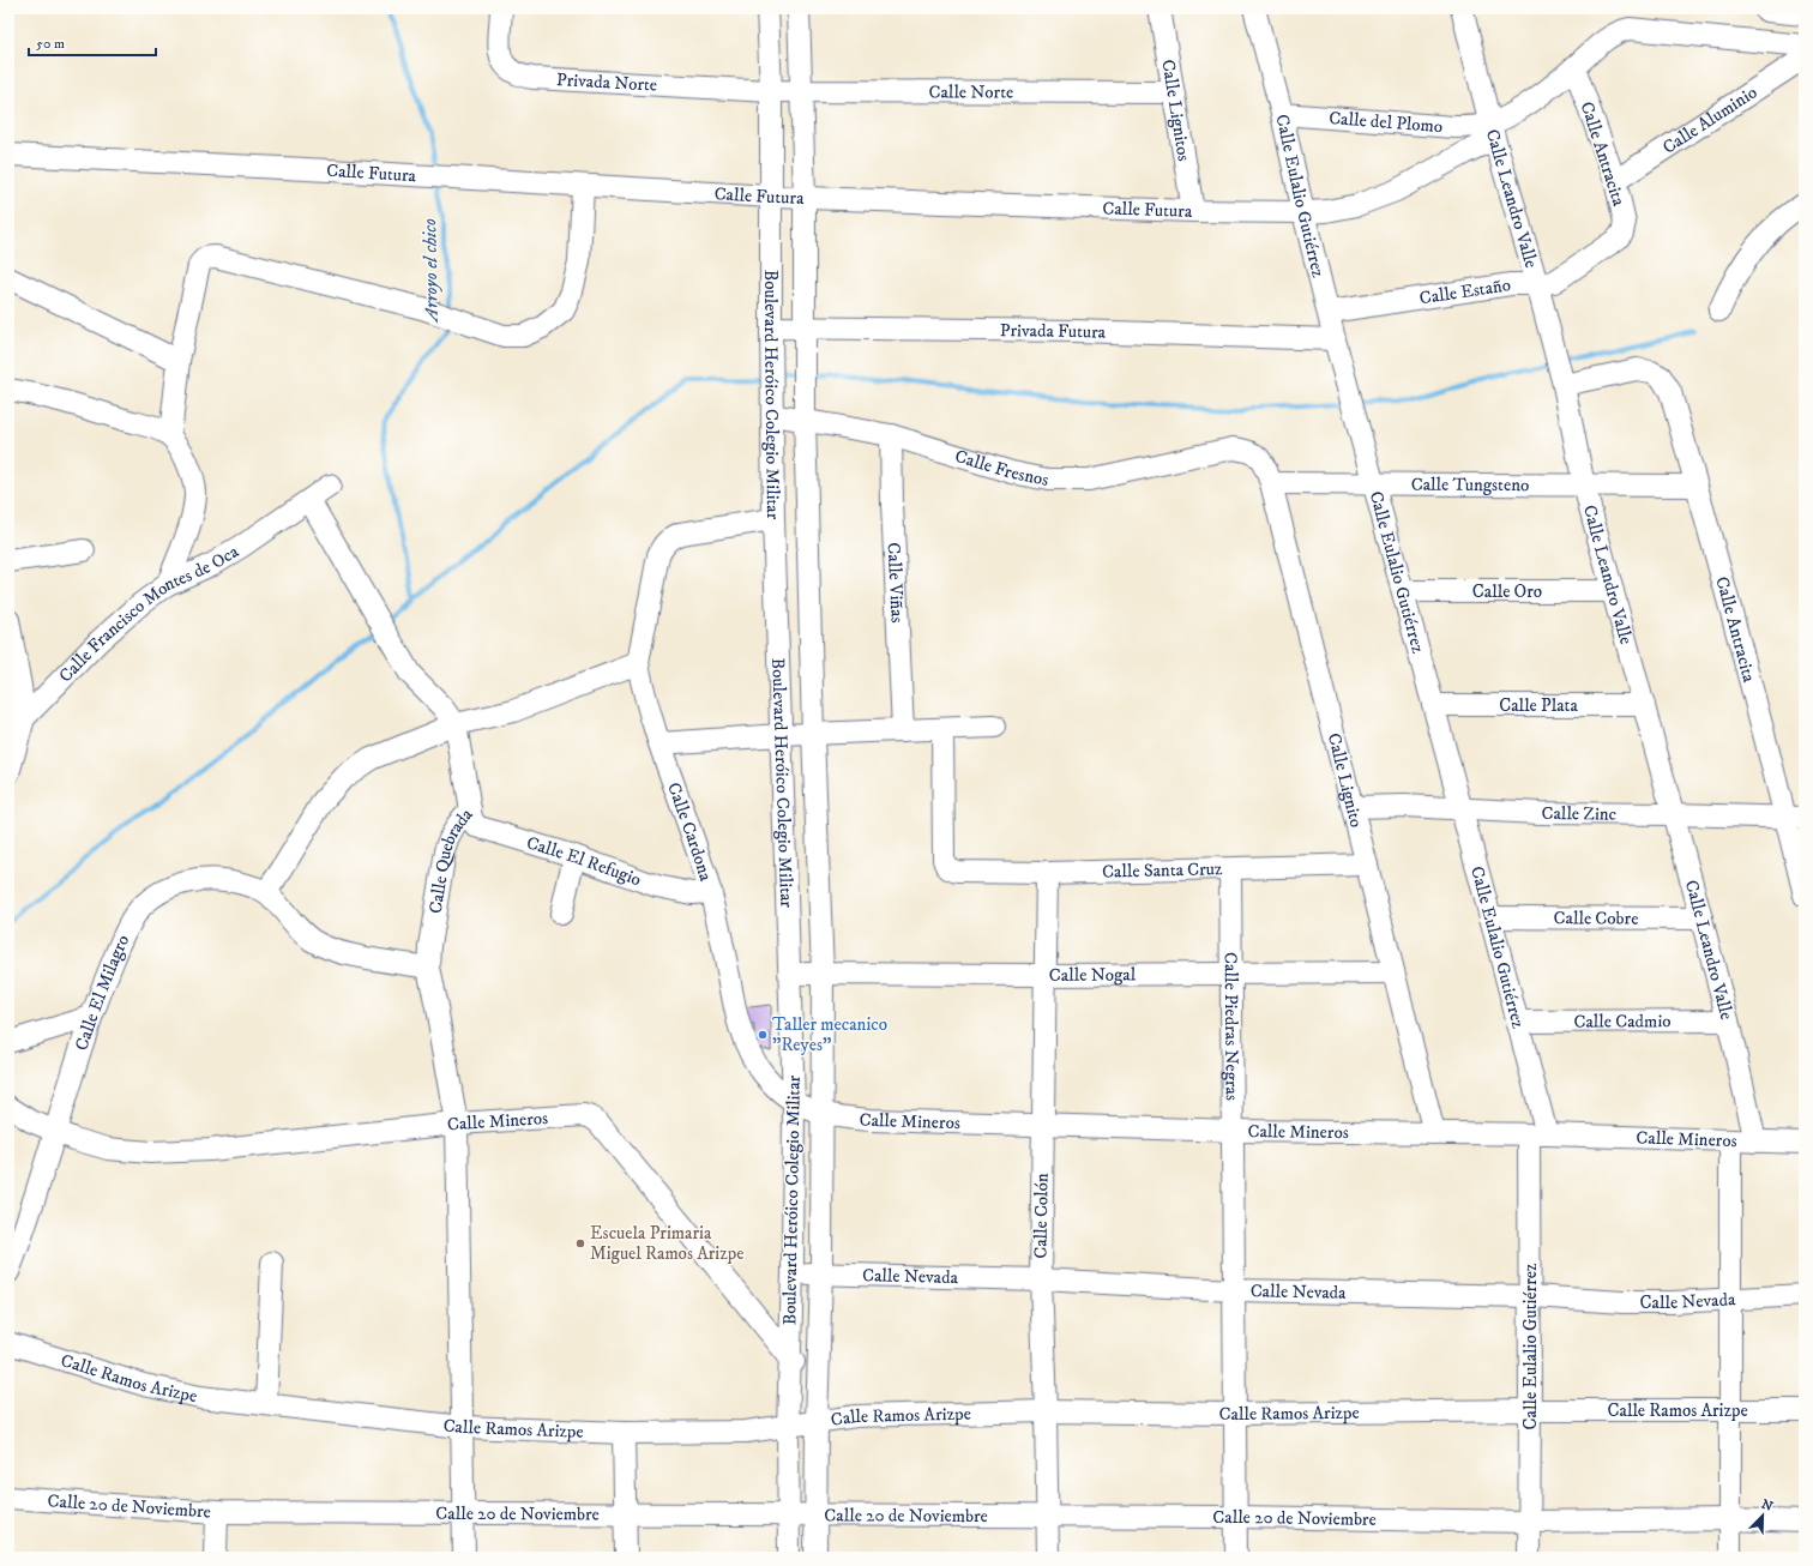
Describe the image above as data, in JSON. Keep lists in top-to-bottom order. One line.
{"streets":{"street":["Privada Norte","Calle Norte","Calle Lignitos","Calle Aluminio","Calle del Plomo","Calle Antracita","Calle Futura","Calle Eulalio Gutiérrez","Calle Leandro Valle","Calle Estaño","Privada Futura","Boulevard Heróico Colegio Militar","Calle Fresnos","Calle Tungsteno","Calle Viñas","Calle Oro","Calle Francisco Montes de Oca","Calle Plata","Calle Lignito","Calle Zinc","Calle Cardona","Calle El Refugio","Calle Quebrada","Calle Santa Cruz","Calle Cobre","Calle Nogal","Calle El Milagro","Calle Cadmio","Calle Piedras Negras","Calle Mineros","Calle Colón","Calle Nevada","Calle Ramos Arizpe","Calle 20 de Noviembre"]},"crossings":[["Privada Norte","Calle Norte"],["Privada Norte","Boulevard Heróico Colegio Militar"],["Calle Norte","Calle Lignitos"],["Calle Norte","Boulevard Heróico Colegio Militar"],["Calle Lignitos","Calle Futura"],["Calle Aluminio","Calle Antracita"],["Calle del Plomo","Calle Futura"],["Calle del Plomo","Calle Eulalio Gutiérrez"],["Calle del Plomo","Calle Leandro Valle"],["Calle Antracita","Calle Futura"],["Calle Antracita","Calle Leandro Valle"],["Calle Antracita","Calle Estaño"],["Calle Antracita","Calle Tungsteno"],["Calle Antracita","Calle Zinc"],["Calle Futura","Calle Eulalio Gutiérrez"],["Calle Futura","Calle Leandro Valle"],["Calle Futura","Boulevard Heróico Colegio Militar"],["Calle Eulalio Gutiérrez","Calle Estaño"],["Calle Eulalio Gutiérrez","Privada Futura"],["Calle Eulalio Gutiérrez","Calle Tungsteno"],["Calle Eulalio Gutiérrez","Calle Oro"],["Calle Eulalio Gutiérrez","Calle Plata"],["Calle Eulalio Gutiérrez","Calle Zinc"],["Calle Eulalio Gutiérrez","Calle Cobre"],["Calle Eulalio Gutiérrez","Calle Cadmio"],["Calle Eulalio Gutiérrez","Calle Mineros"],["Calle Eulalio Gutiérrez","Calle Nevada"],["Calle Eulalio Gutiérrez","Calle Ramos Arizpe"],["Calle Eulalio Gutiérrez","Calle 20 de Noviembre"],["Calle Leandro Valle","Calle Estaño"],["Calle Leandro Valle","Calle Tungsteno"],["Calle Leandro Valle","Calle Oro"],["Calle Leandro Valle","Calle Plata"],["Calle Leandro Valle","Calle Zinc"],["Calle Leandro Valle","Calle Cobre"],["Calle Leandro Valle","Calle Cadmio"],["Calle Leandro Valle","Calle Mineros"],["Privada Futura","Boulevard Heróico Colegio Militar"],["Boulevard Heróico Colegio Militar","Calle Fresnos"],["Boulevard Heróico Colegio Militar","Calle Cardona"],["Boulevard Heróico Colegio Militar","Calle Nogal"],["Boulevard Heróico Colegio Militar","Calle Mineros"],["Boulevard Heróico Colegio Militar","Calle Nevada"],["Boulevard Heróico Colegio Militar","Calle Ramos Arizpe"],["Boulevard Heróico Colegio Militar","Calle 20 de Noviembre"],["Calle Fresnos","Calle Viñas"],["Calle Fresnos","Calle Lignito"],["Calle Tungsteno","Calle Lignito"],["Calle Francisco Montes de Oca","Calle Quebrada"],["Calle Lignito","Calle Zinc"],["Calle Lignito","Calle Santa Cruz"],["Calle Lignito","Calle Nogal"],["Calle Lignito","Calle Mineros"],["Calle Cardona","Calle El Refugio"],["Calle Cardona","Calle Mineros"],["Calle El Refugio","Calle Quebrada"],["Calle Quebrada","Calle El Milagro"],["Calle Quebrada","Calle Mineros"],["Calle Quebrada","Calle Ramos Arizpe"],["Calle Quebrada","Calle 20 de Noviembre"],["Calle Santa Cruz","Calle Piedras Negras"],["Calle Santa Cruz","Calle Colón"],["Calle Nogal","Calle Piedras Negras"],["Calle Nogal","Calle Colón"],["Calle El Milagro","Calle Mineros"],["Calle Piedras Negras","Calle Mineros"],["Calle Piedras Negras","Calle Nevada"],["Calle Piedras Negras","Calle Ramos Arizpe"],["Calle Piedras Negras","Calle 20 de Noviembre"],["Calle Mineros","Calle Colón"],["Calle Colón","Calle Nevada"],["Calle Colón","Calle Ramos Arizpe"],["Calle Colón","Calle 20 de Noviembre"]],"water":["Arroyo el chico"],"places":["Taller mecanico \"Reyes\"","Escuela Primaria Miguel Ramos Arizpe"],"scale_bar":"50 m","north":"top right"}
